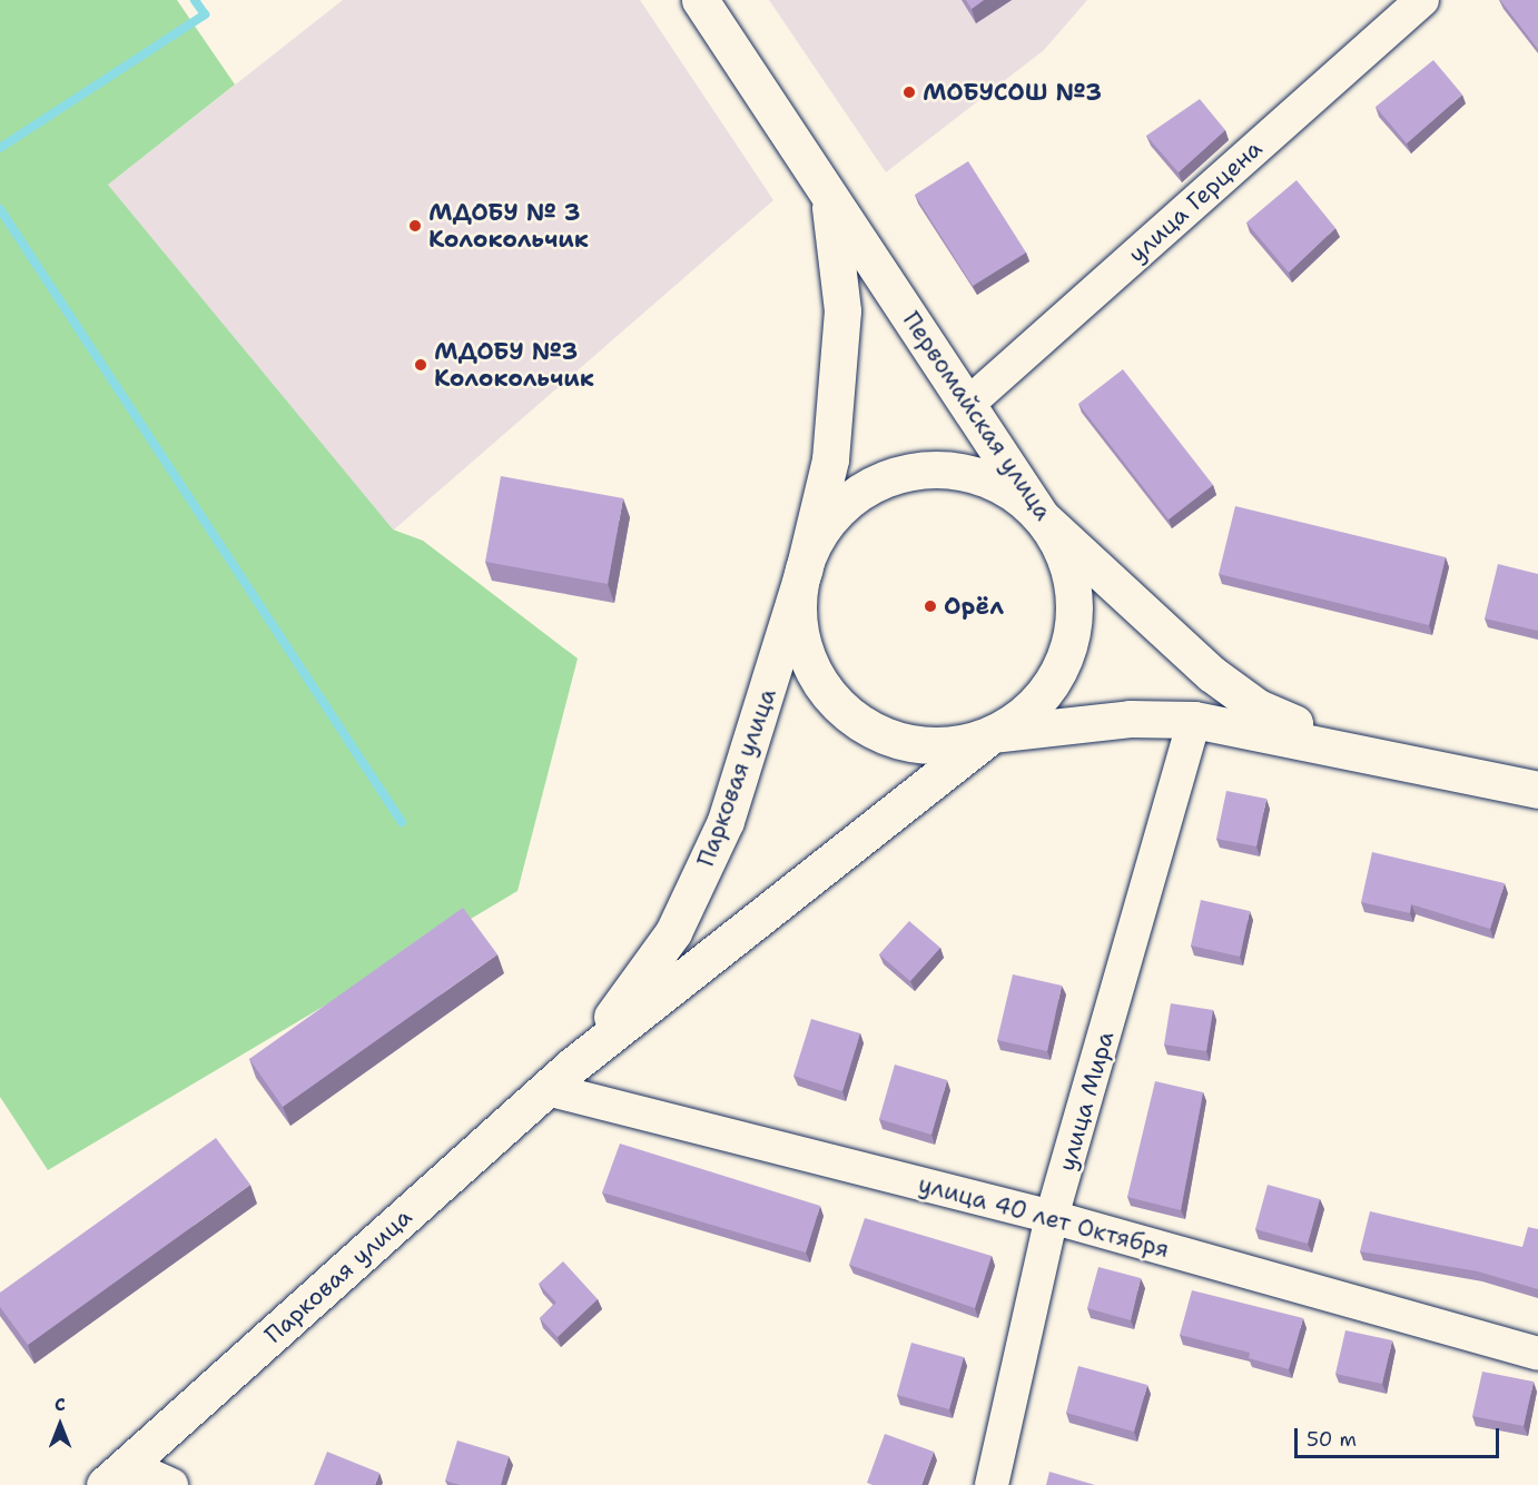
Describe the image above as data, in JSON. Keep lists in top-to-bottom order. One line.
{"streets":{"main road":["Первомайская улица","Парковая улица"],"street":["улица Герцена","улица Мира","улица 40 лет Октября"]},"crossings":[["улица Герцена","Первомайская улица"],["Первомайская улица","Парковая улица"],["Первомайская улица","улица Мира"],["Парковая улица","улица 40 лет Октября"],["улица Мира","улица 40 лет Октября"]],"places":["МОБУСОШ №3","МДОБУ № 3 Колокольчик","МДОБУ №3 Колокольчик","Орёл"],"scale_bar":"50 m","north":"top"}
